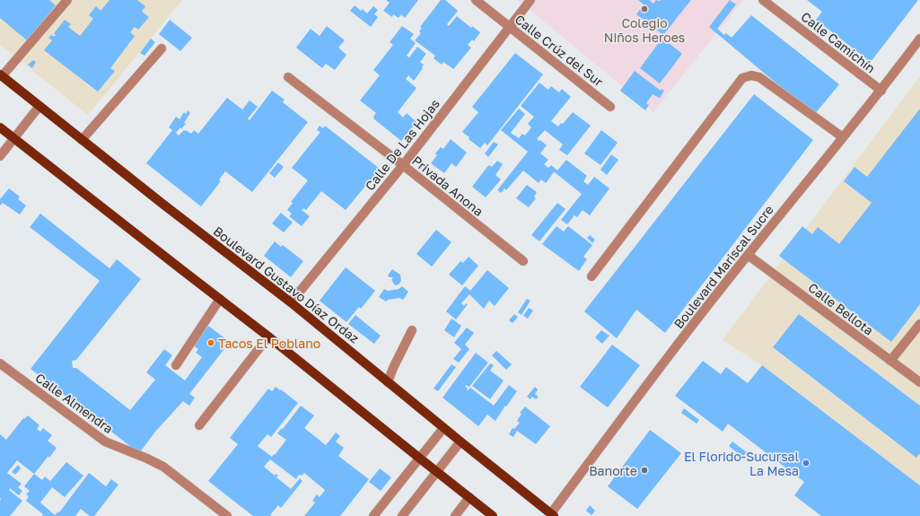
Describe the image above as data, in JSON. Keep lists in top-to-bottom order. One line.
{"streets":{"main road":["Boulevard Gustavo Díaz Ordaz"],"street":["Calle Camichín","Calle Crúz del Sur","Calle De Las Hojas","Privada Anona","Boulevard Mariscal Sucre","Calle Bellota","Calle Almendra"]},"crossings":[["Calle Camichín","Boulevard Mariscal Sucre"],["Calle Crúz del Sur","Calle De Las Hojas"],["Calle De Las Hojas","Privada Anona"],["Calle De Las Hojas","Boulevard Gustavo Díaz Ordaz"],["Boulevard Mariscal Sucre","Boulevard Gustavo Díaz Ordaz"],["Boulevard Mariscal Sucre","Calle Bellota"]],"places":["Colegio Niños Heroes","Tacos El Poblano","El Florido-Sucursal La Mesa","Banorte"]}
